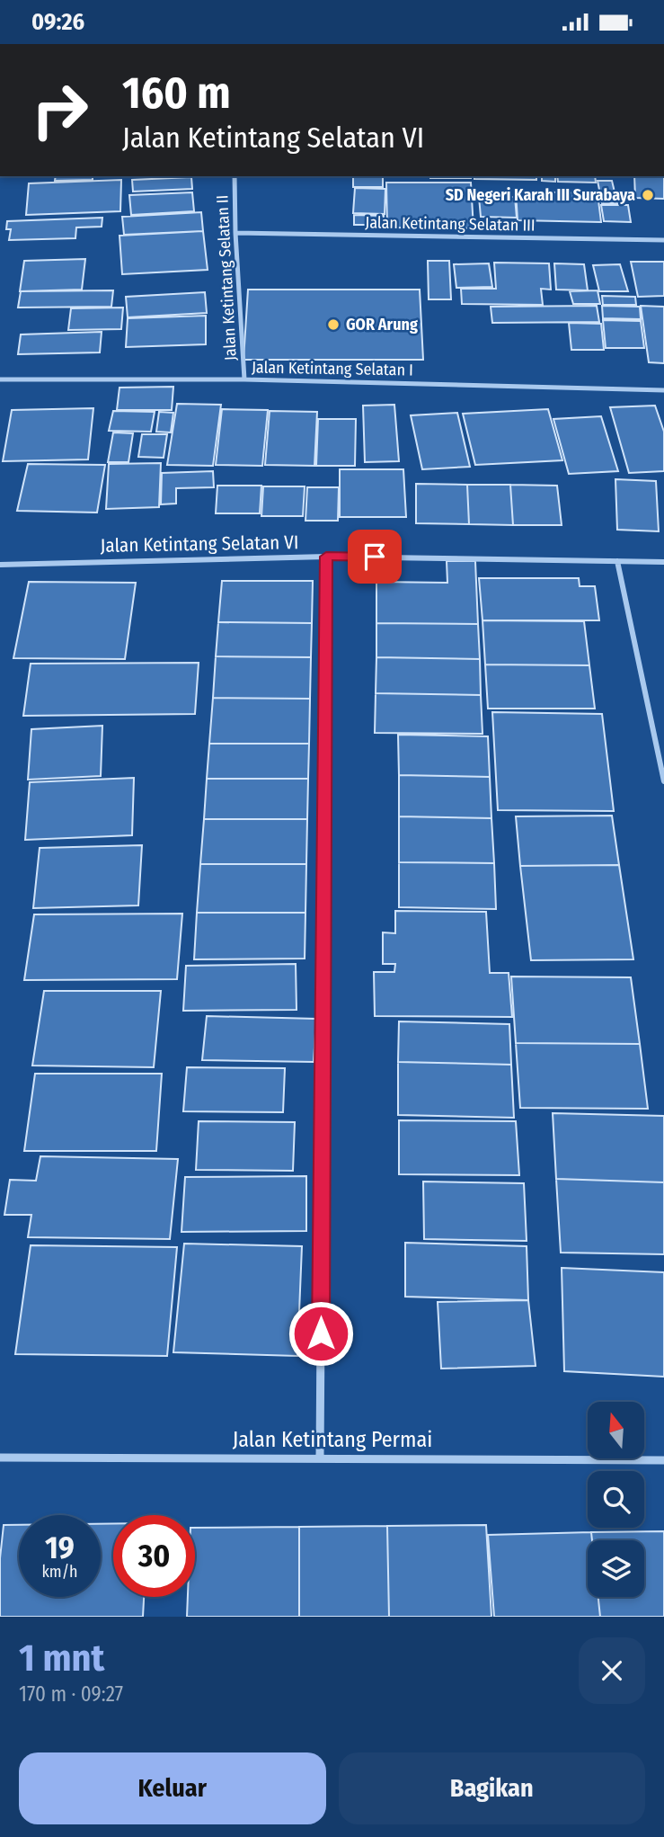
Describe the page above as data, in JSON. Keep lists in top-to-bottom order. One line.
{"streets":{"street":["Jalan Ketintang Selatan III","Jalan Ketintang Selatan II","Jalan Ketintang Selatan I","Jalan Ketintang Selatan VI","Jalan Ketintang Permai"]},"crossings":[["Jalan Ketintang Selatan III","Jalan Ketintang Selatan II"],["Jalan Ketintang Selatan II","Jalan Ketintang Selatan I"]],"places":["SD Negeri Karah III Surabaya","GOR Arung"],"north":"top","page":{"status":"09:26","turn":["160 m","Jalan Ketintang Selatan VI"],"speed":"19 km/h","limit":"30","heading":["1 mnt","170 m · 09:27"],"buttons":["Keluar","Bagikan"]}}
